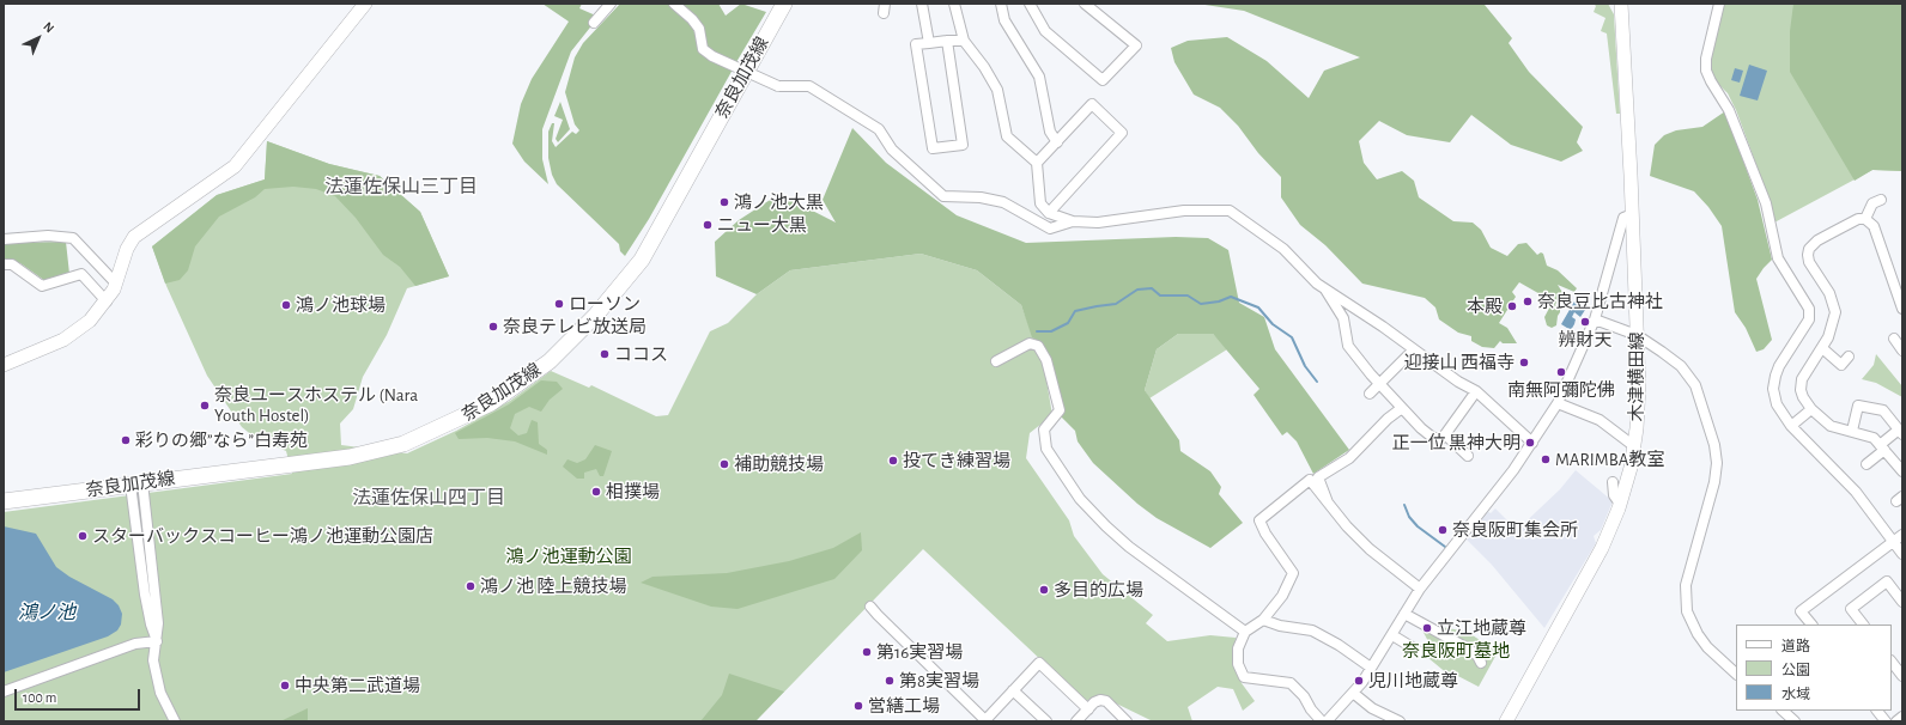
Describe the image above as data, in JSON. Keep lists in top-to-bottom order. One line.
{"streets":{"main road":["奈良加茂線","木津横田線"]},"districts":["法蓮佐保山三丁目","法蓮佐保山四丁目"],"water":["鴻ノ池"],"parks":["鴻ノ池運動公園","奈良阪町墓地"],"places":["鴻ノ池大黒","ニュー大黒","奈良豆比古神社","ローソン","鴻ノ池球場","本殿","辨財天","奈良テレビ放送局","ココス","迎接山 西福寺","南無阿彌陀佛","奈良ユースホステル (Nara Youth Hostel)","彩りの郷”なら”白寿苑","正一位 黒神大明","MARIMBA教室","投てき練習場","補助競技場","相撲場","奈良阪町集会所","スターバックスコーヒー鴻ノ池運動公園店","鴻ノ池 陸上競技場","多目的広場","立江地蔵尊","第16実習場","第8実習場","児川地蔵尊","中央第二武道場","営繕工場"],"legend":["道路","公園","水域"],"scale_bar":"100 m","north":"top right"}
